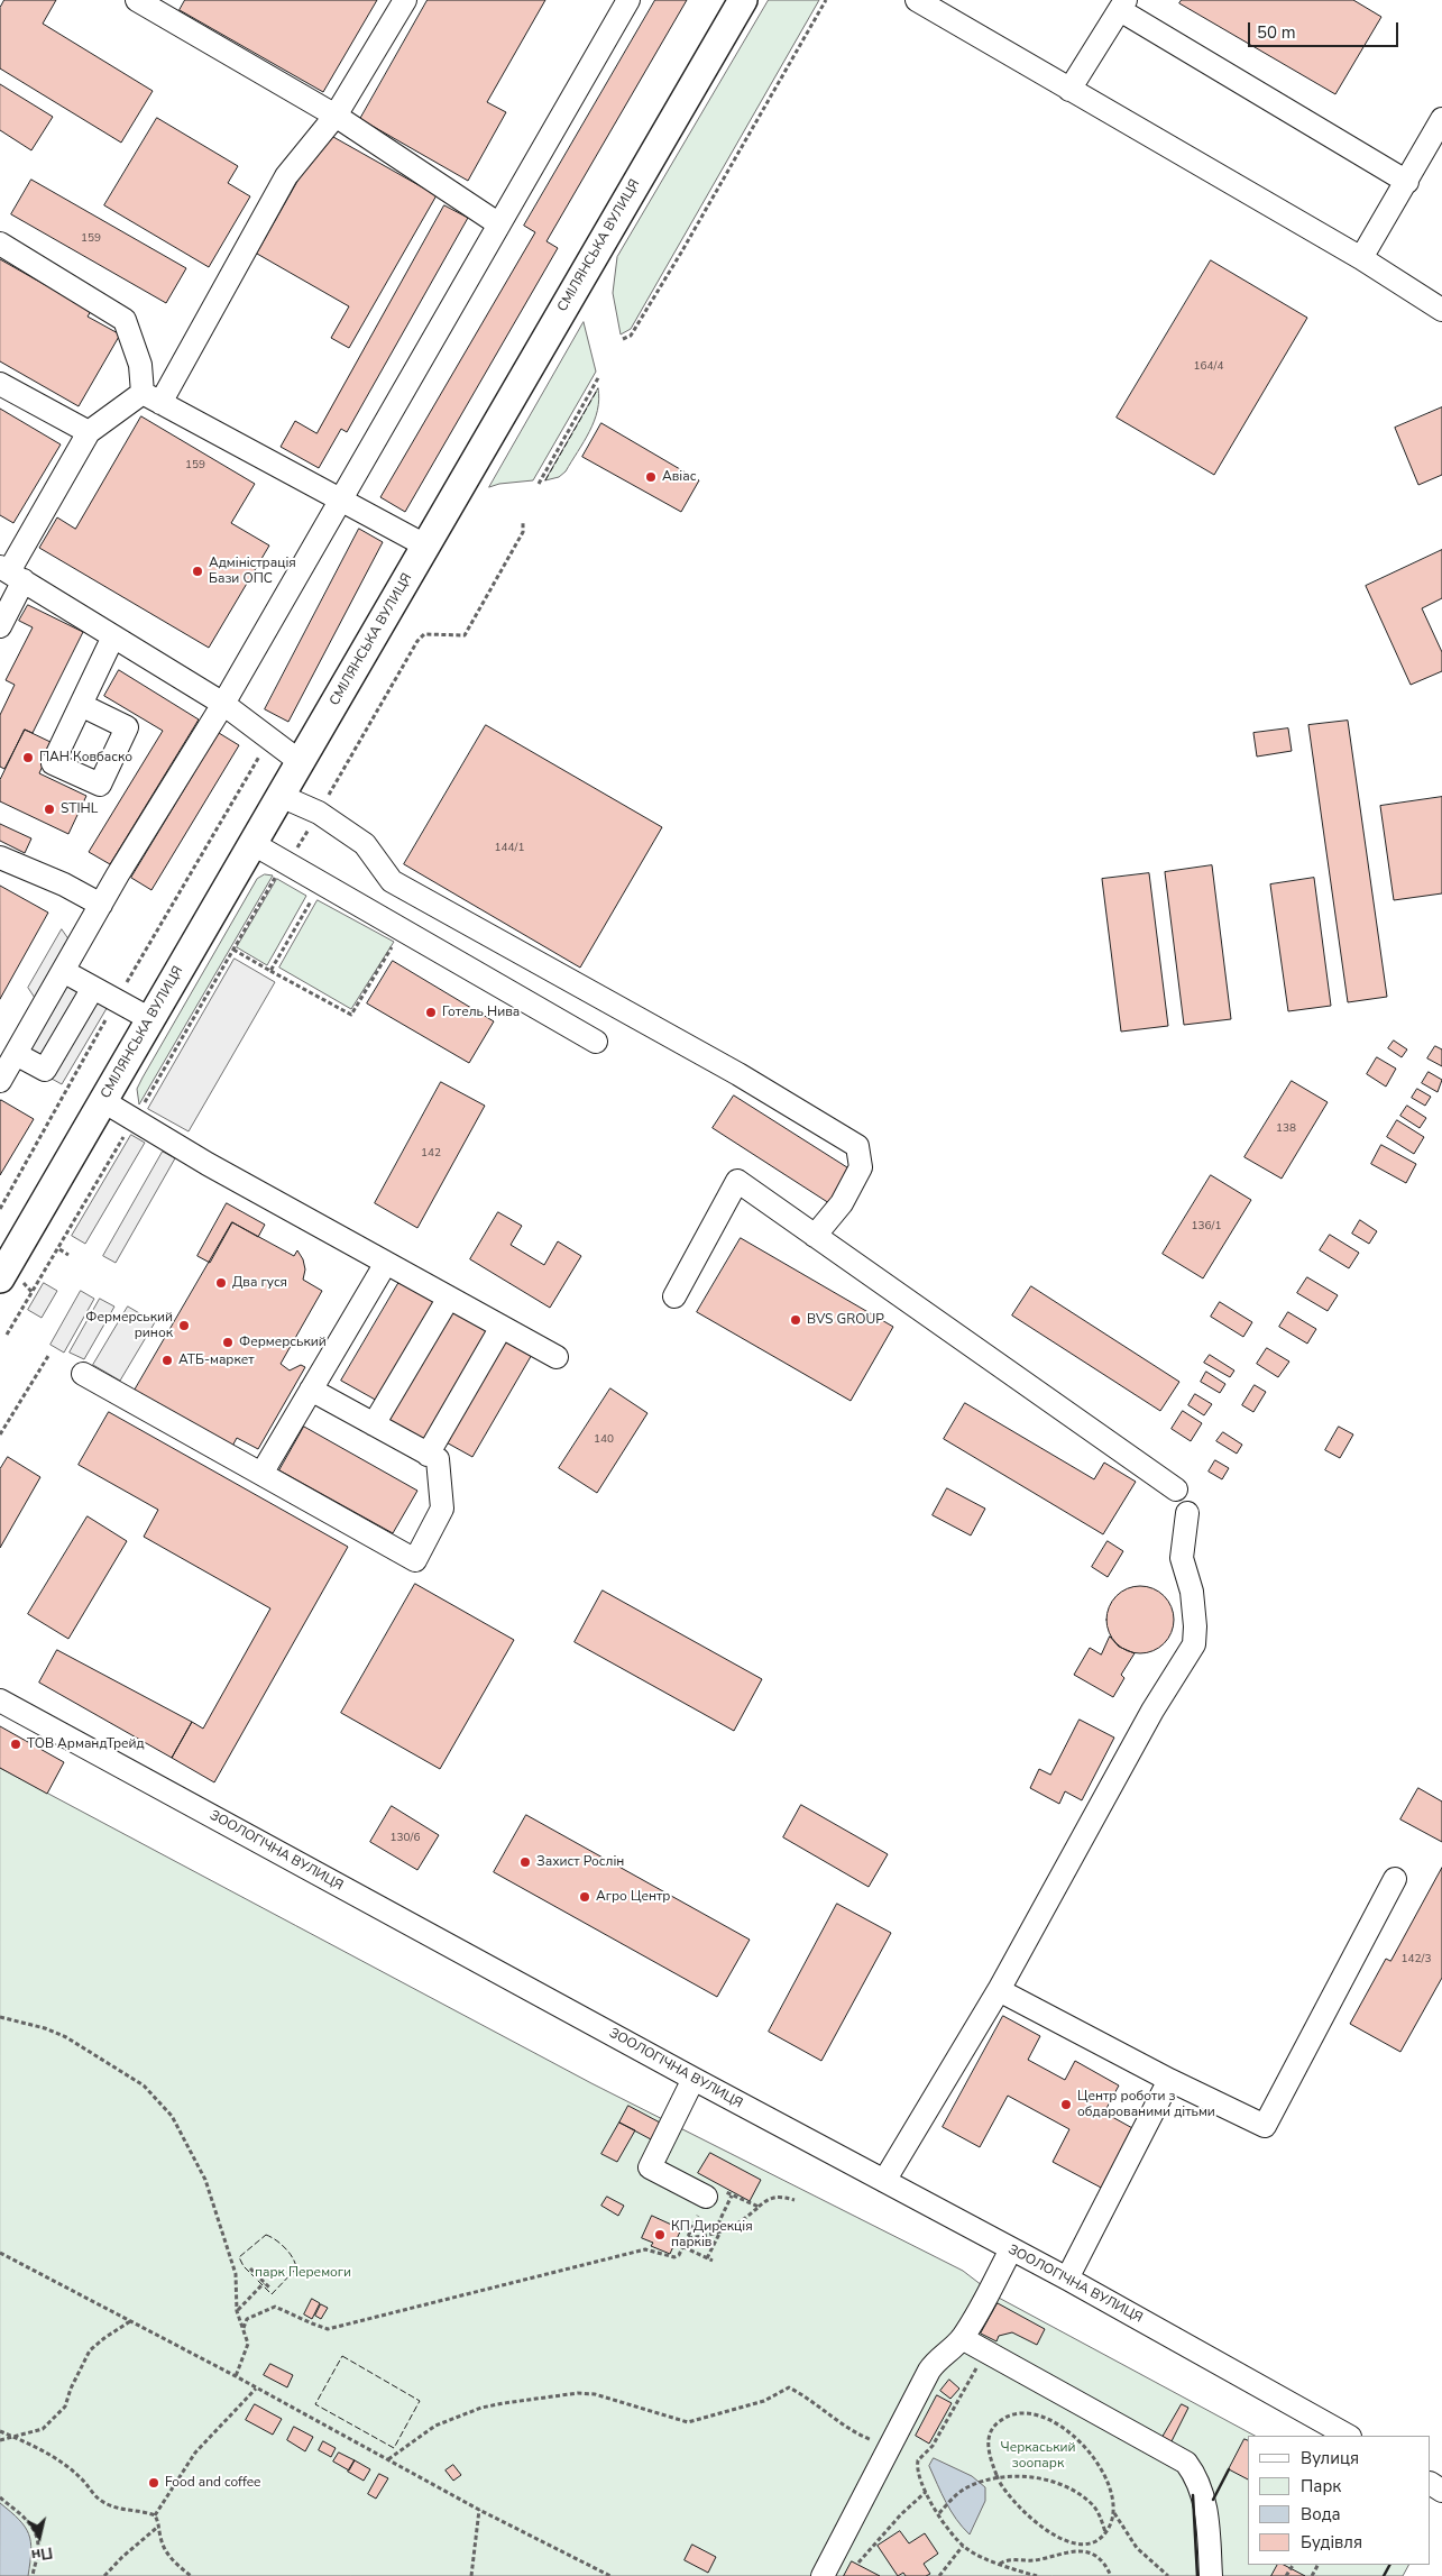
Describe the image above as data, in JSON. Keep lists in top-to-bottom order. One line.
{"streets":{"main road":["СМІЛЯНСЬКА ВУЛИЦЯ"],"street":["ЗООЛОГІЧНА ВУЛИЦЯ"]},"parks":["парк Перемоги","Черкаський зоопарк"],"places":["Авіас","Адміністрація Бази ОПС","ПАН Ковбаско","STIHL","Готель Нива","Два гуся","BVS GROUP","Фермерський ринок","Фермерський","АТБ-маркет","ТОВ АрмандТрейд","Захист Рослін","Агро Центр","Центр роботи з обдарованими дітьми","КП Дирекція парків","Food and coffee"],"house_numbers":["159","164/4","159","144/1","138","142","136/1","140","130/6","142/3"],"legend":["Вулиця","Парк","Вода","Будівля"],"scale_bar":"50 m","north":"bottom"}
